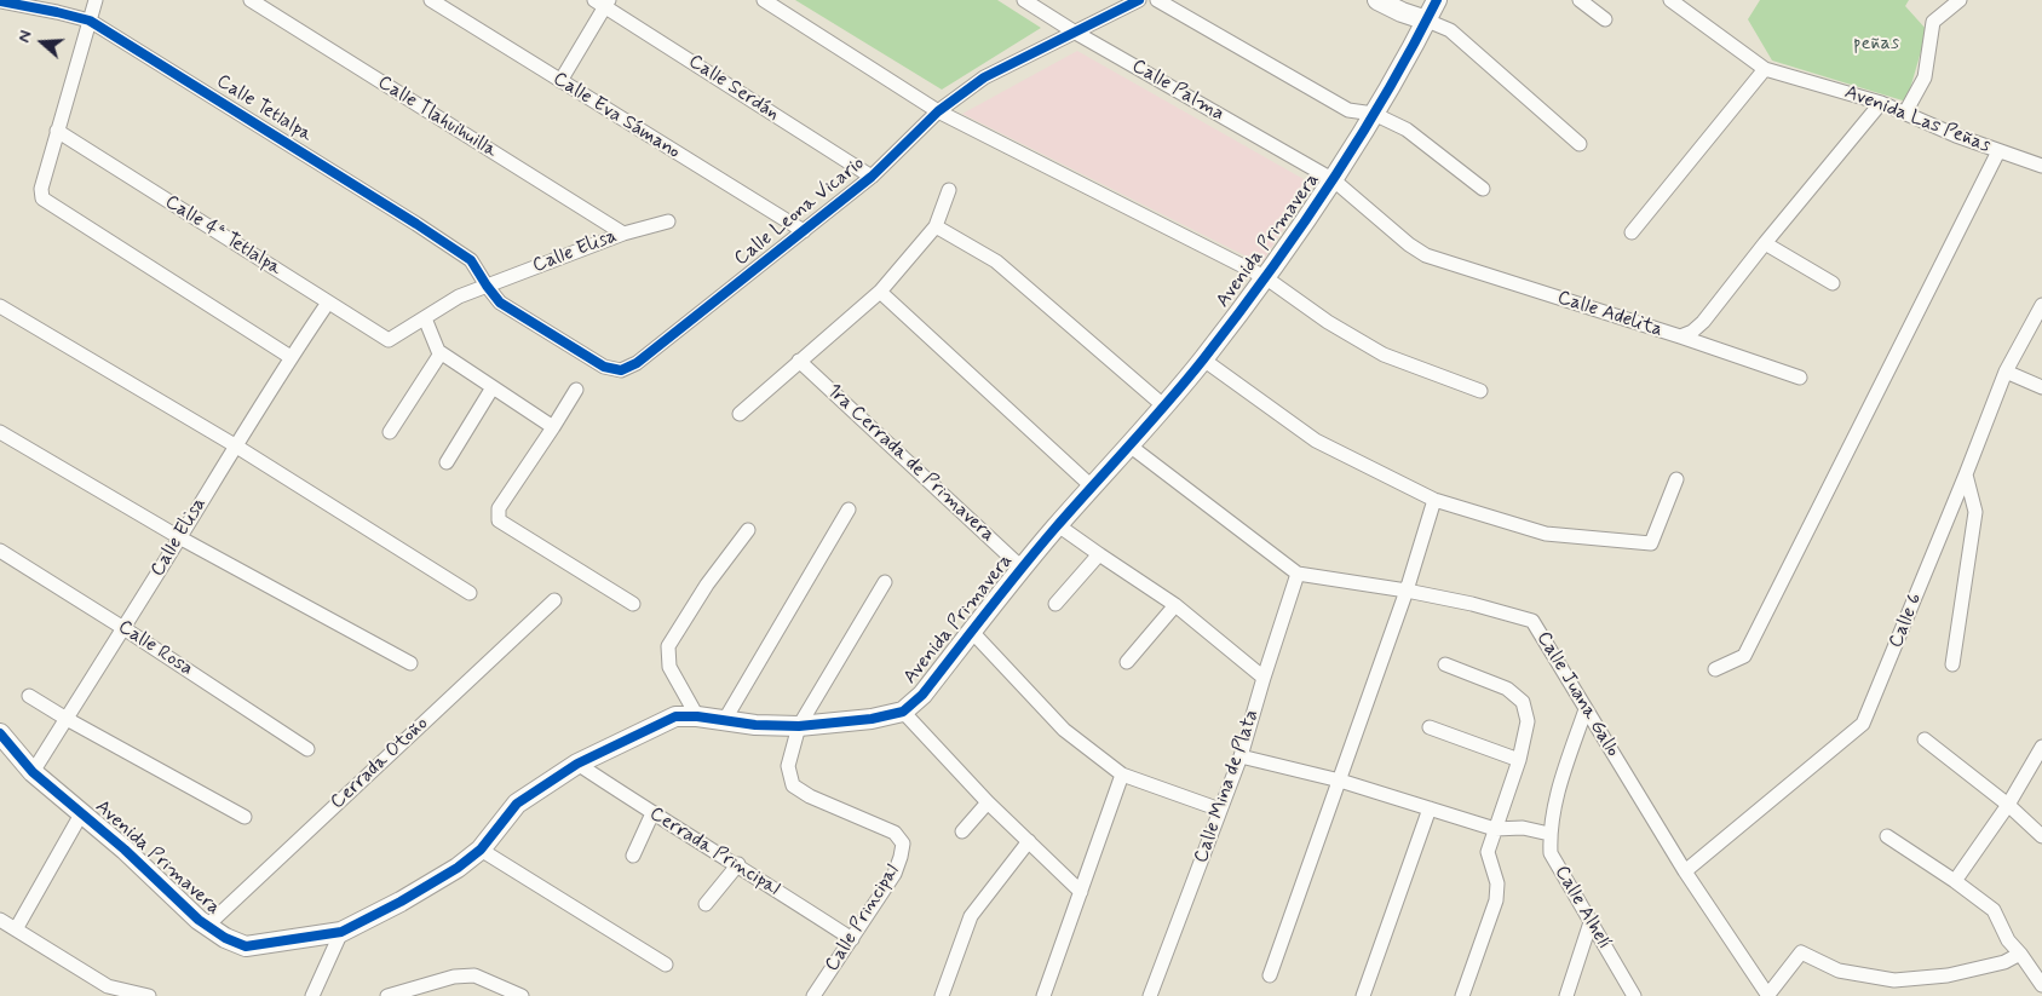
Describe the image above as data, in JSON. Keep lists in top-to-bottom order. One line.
{"streets":{"street":["Calle Serdán","Calle Palma","Calle Tetlalpa","Calle Eva Sámano","Calle Tlahuihuilla","Avenida Las Peñas","Calle Leona Vicario","Calle 4ª Tetlalpa","Avenida Primavera","Calle Elisa","Calle Adelita","1ra Cerrada de Primavera","Calle 6","Calle Rosa","Calle Juana Gallo","Cerrada Otoño","Calle Mina de Plata","Cerrada Principal","Calle Alhelí","Calle Principal"]},"crossings":[["Calle Serdán","Calle Leona Vicario"],["Calle Palma","Calle Leona Vicario"],["Calle Palma","Avenida Primavera"],["Calle Palma","Calle Adelita"],["Calle Tetlalpa","Calle Leona Vicario"],["Calle Tetlalpa","Calle Elisa"],["Calle Eva Sámano","Calle Leona Vicario"],["Calle Tlahuihuilla","Calle Elisa"],["Avenida Las Peñas","Calle Adelita"],["Calle Leona Vicario","Calle Elisa"],["Calle 4ª Tetlalpa","Calle Elisa"],["Avenida Primavera","Calle Elisa"],["Avenida Primavera","Calle Adelita"],["Avenida Primavera","1ra Cerrada de Primavera"],["Avenida Primavera","Calle Juana Gallo"],["Avenida Primavera","Cerrada Otoño"],["Avenida Primavera","Cerrada Principal"],["Avenida Primavera","Calle Principal"],["Calle Elisa","Calle Rosa"],["Calle 6","Calle Juana Gallo"],["Calle Juana Gallo","Calle Mina de Plata"],["Calle Juana Gallo","Calle Alhelí"],["Cerrada Principal","Calle Principal"]],"parks":["peñas"],"north":"left"}
